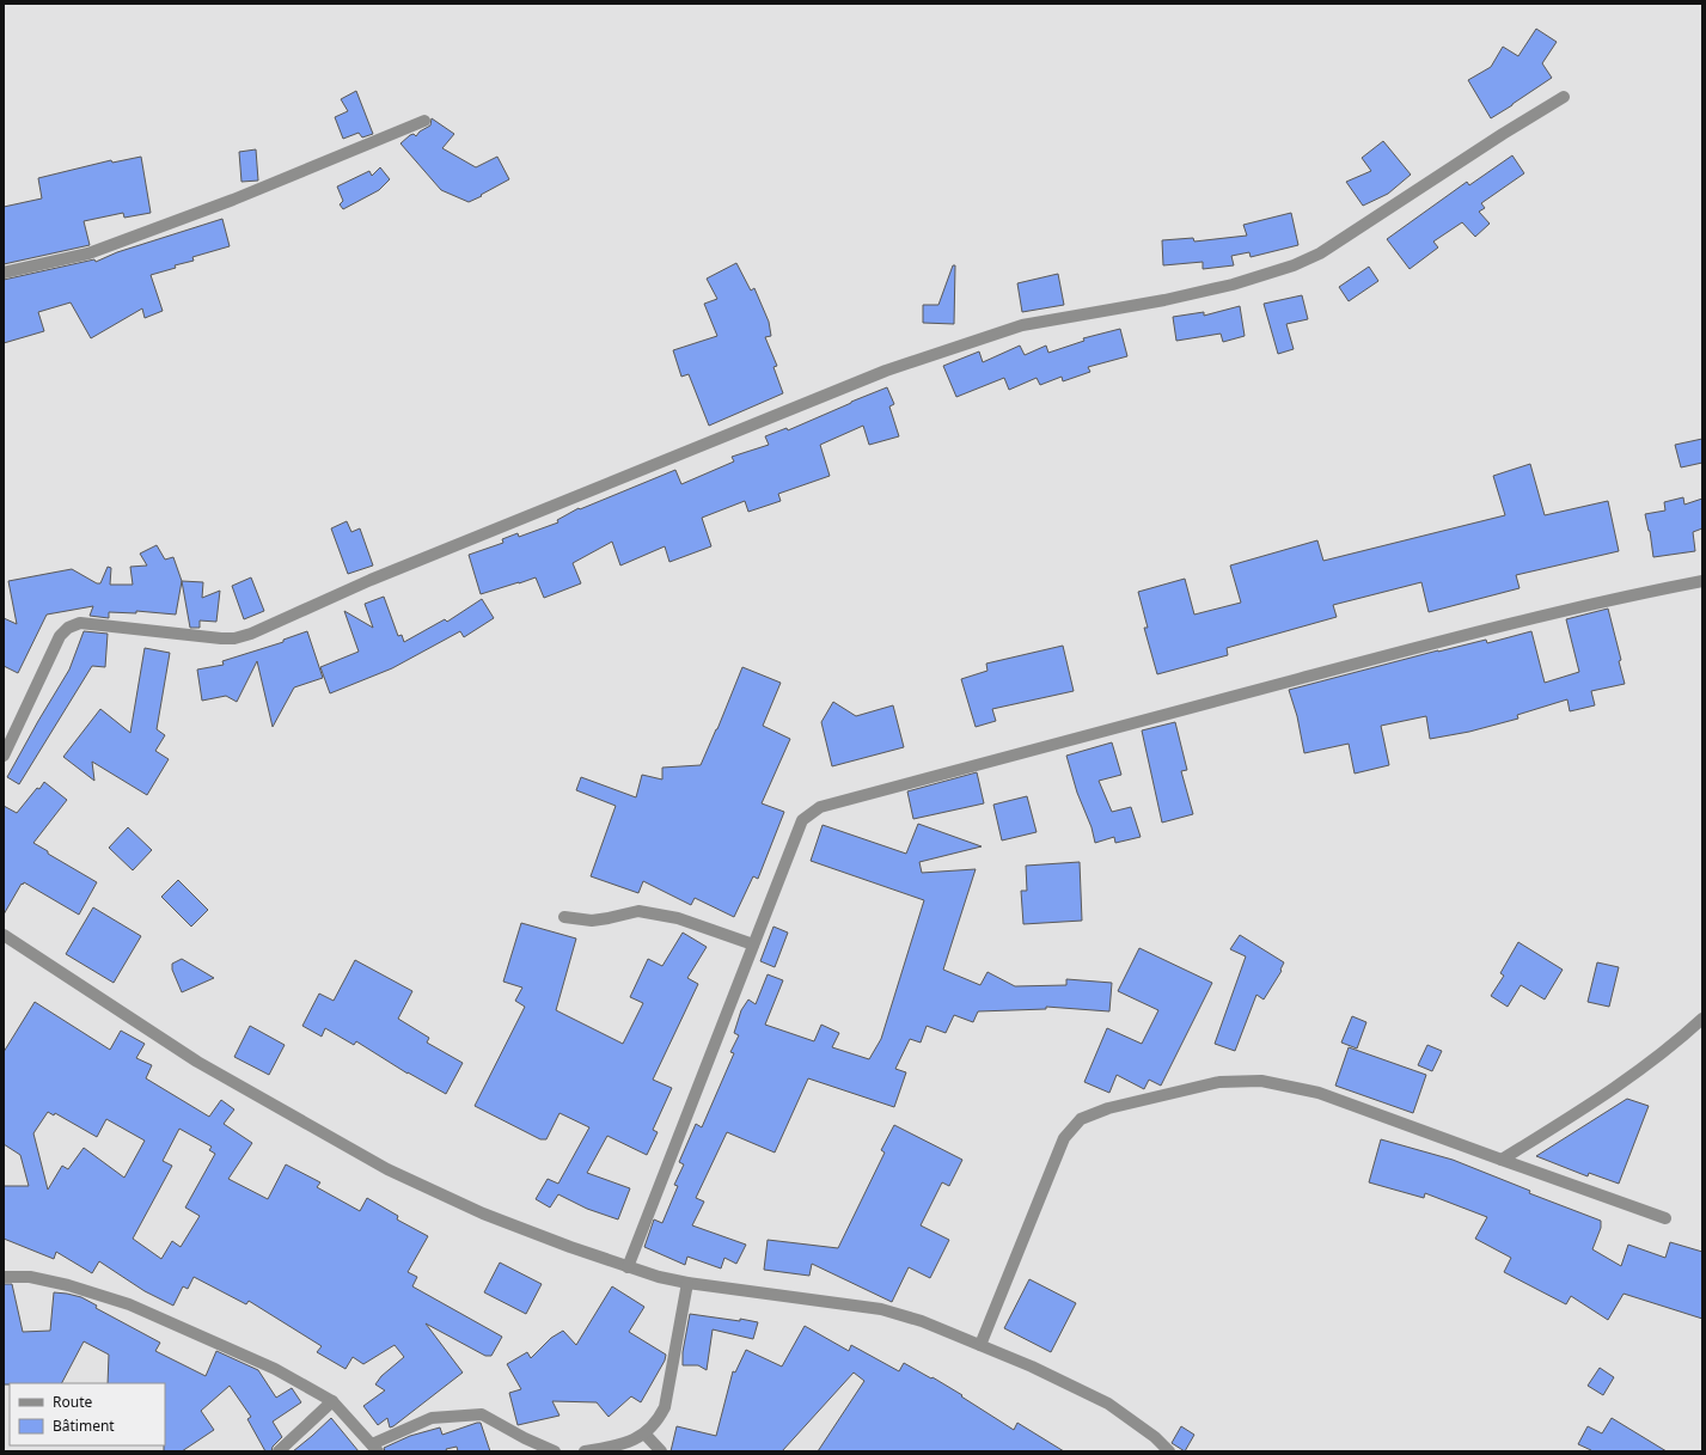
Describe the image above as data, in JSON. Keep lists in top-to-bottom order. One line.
{"legend":["Route","Bâtiment"]}
